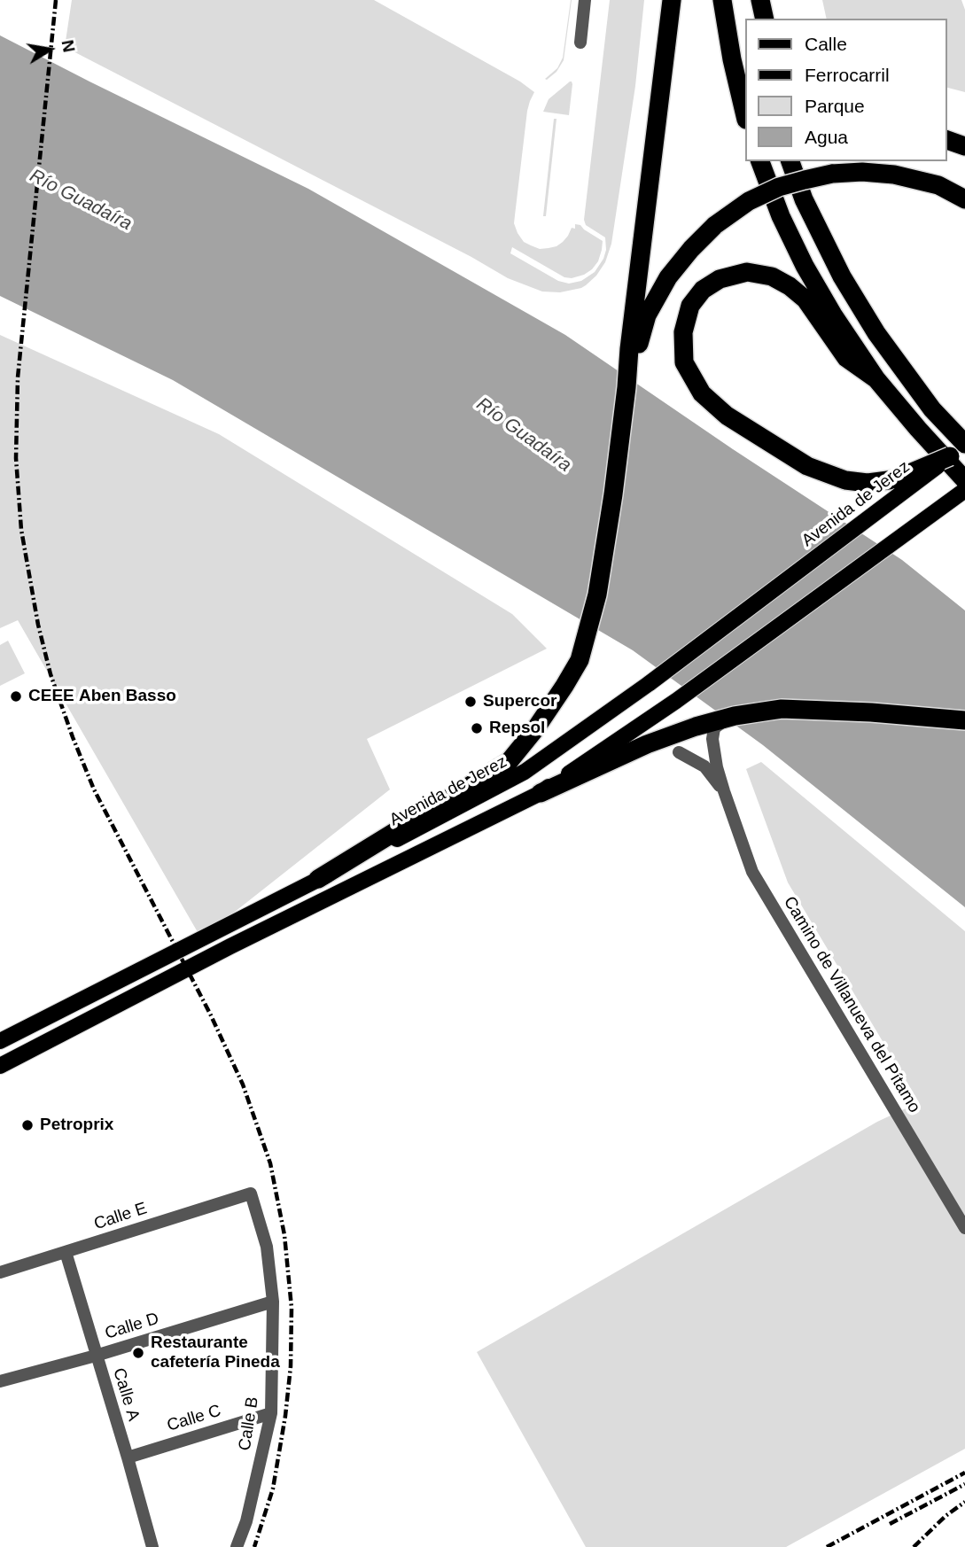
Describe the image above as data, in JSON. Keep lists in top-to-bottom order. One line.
{"streets":{"main road":["Avenida de Jerez"],"street":["Camino de Villanueva del Pítamo","Calle E","Calle D","Calle A","Calle C","Calle B"]},"crossings":[["Calle E","Calle A"],["Calle E","Calle B"],["Calle D","Calle A"],["Calle D","Calle B"],["Calle A","Calle C"],["Calle C","Calle B"]],"water":["Río Guadaíra"],"places":["CEEE Aben Basso","Supercor","Repsol","Petroprix","Restaurante cafetería Pineda"],"legend":["Calle","Ferrocarril","Parque","Agua"],"north":"right"}
